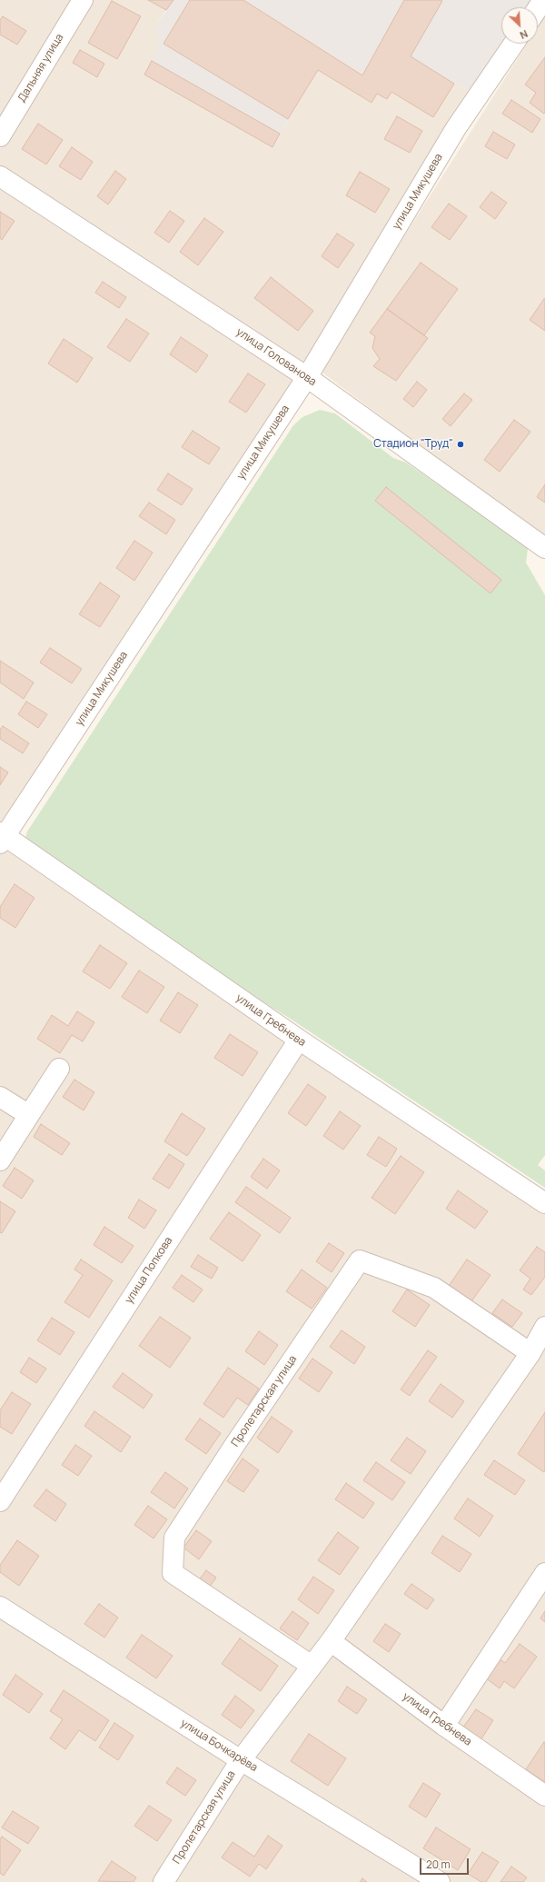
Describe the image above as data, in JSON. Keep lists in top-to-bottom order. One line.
{"streets":{"street":["Дальняя улица","улица Микушева","улица Голованова","улица Гребнева","улица Попкова","Пролетарская улица","улица Бочкарёва"]},"crossings":[["улица Микушева","улица Голованова"],["улица Микушева","улица Гребнева"],["улица Гребнева","улица Попкова"],["улица Гребнева","Пролетарская улица"],["Пролетарская улица","улица Бочкарёва"]],"places":["Стадион \"Труд\""],"scale_bar":"20 m","north":"bottom right"}
